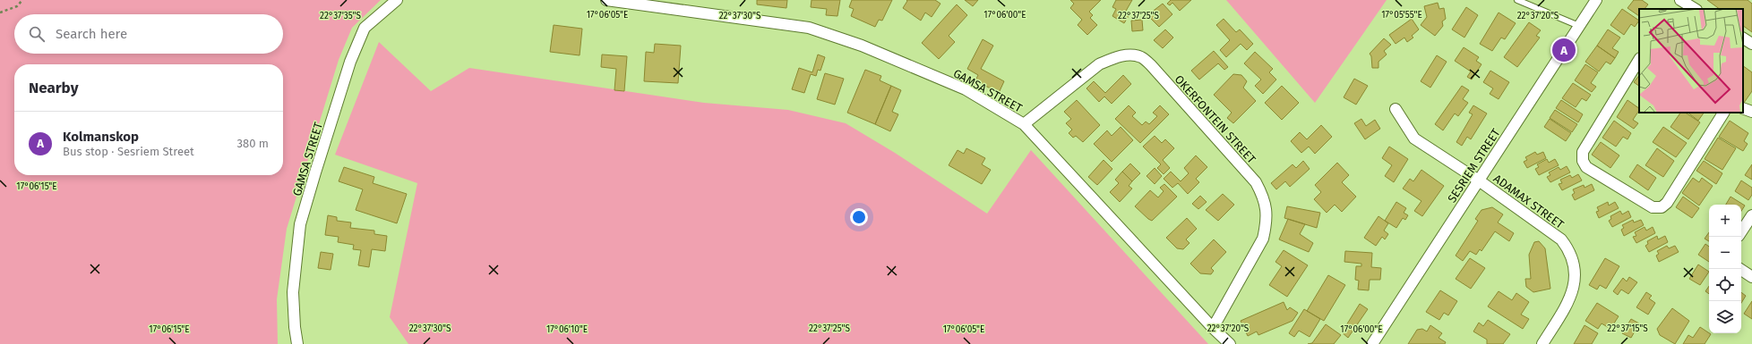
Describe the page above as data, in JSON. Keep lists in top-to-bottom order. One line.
{"streets":{"street":["GAMSA STREET","OKERFONTEIN STREET","SESRIEM STREET","ADAMAX STREET"]},"crossings":[["GAMSA STREET","OKERFONTEIN STREET"],["SESRIEM STREET","ADAMAX STREET"]],"page":{"search":"Search here","pins":"A","heading":"Nearby","list":[{"mark":"A","name":"Kolmanskop","note":"Bus stop · Sesriem Street","value":"380 m"}],"map_buttons":["+","−"]},"coordinates":["17°06'05\"E","17°06'00\"E","17°05'55\"E","22°37'20\"S","22°37'35\"S","22°37'30\"S","22°37'25\"S","17°06'15\"E","22°37'15\"S","17°06'10\"E"]}
